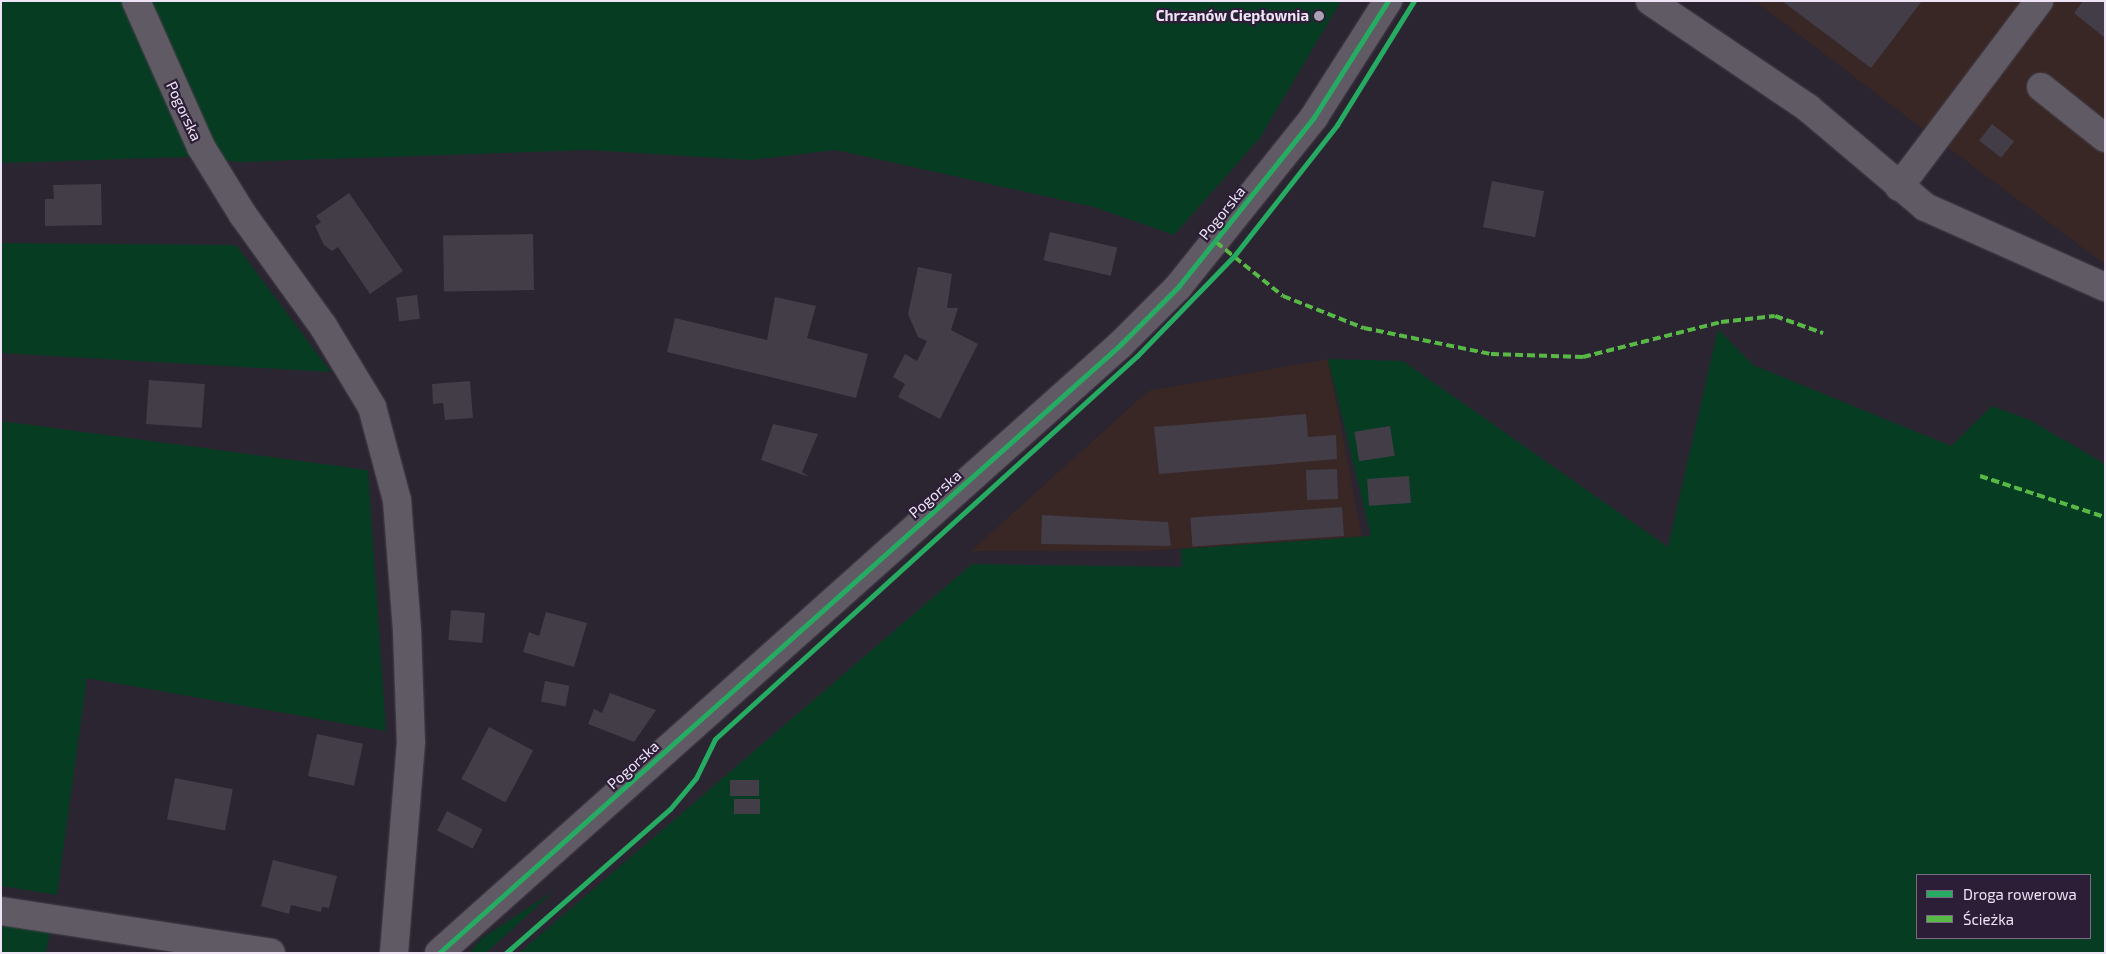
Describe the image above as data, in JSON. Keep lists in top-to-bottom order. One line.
{"streets":{"street":["Pogorska"]},"places":["Chrzanów Ciepłownia"],"legend":["Droga rowerowa","Ścieżka"]}
